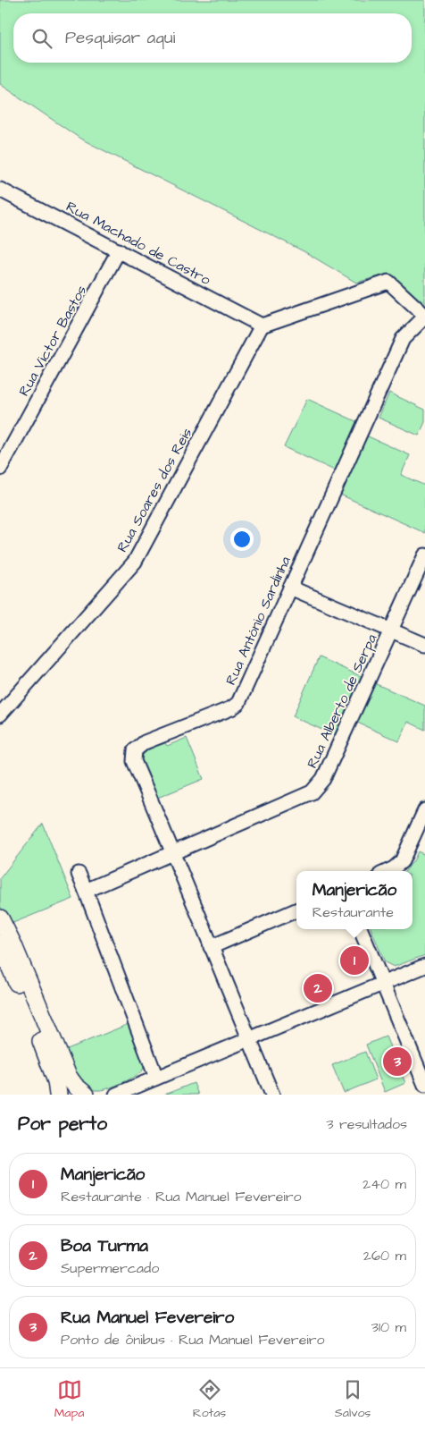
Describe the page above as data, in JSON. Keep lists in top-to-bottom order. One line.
{"streets":{"street":["Rua Machado de Castro","Rua Victor Bastos","Rua Soares dos Reis","Rua António Sardinha","Rua Alberto de Serpa"]},"crossings":[["Rua Machado de Castro","Rua Victor Bastos"],["Rua Machado de Castro","Rua Soares dos Reis"],["Rua António Sardinha","Rua Alberto de Serpa"]],"page":{"search":"Pesquisar aqui","popup":["Manjericão","Restaurante"],"pins":["1","2","3"],"heading":["Por perto","3 resultados"],"list":[{"mark":"1","name":"Manjericão","note":"Restaurante · Rua Manuel Fevereiro","value":"240 m"},{"mark":"2","name":"Boa Turma","note":"Supermercado","value":"260 m"},{"mark":"3","name":"Rua Manuel Fevereiro","note":"Ponto de ônibus · Rua Manuel Fevereiro","value":"310 m"}],"nav":["Mapa","Rotas","Salvos"]}}
